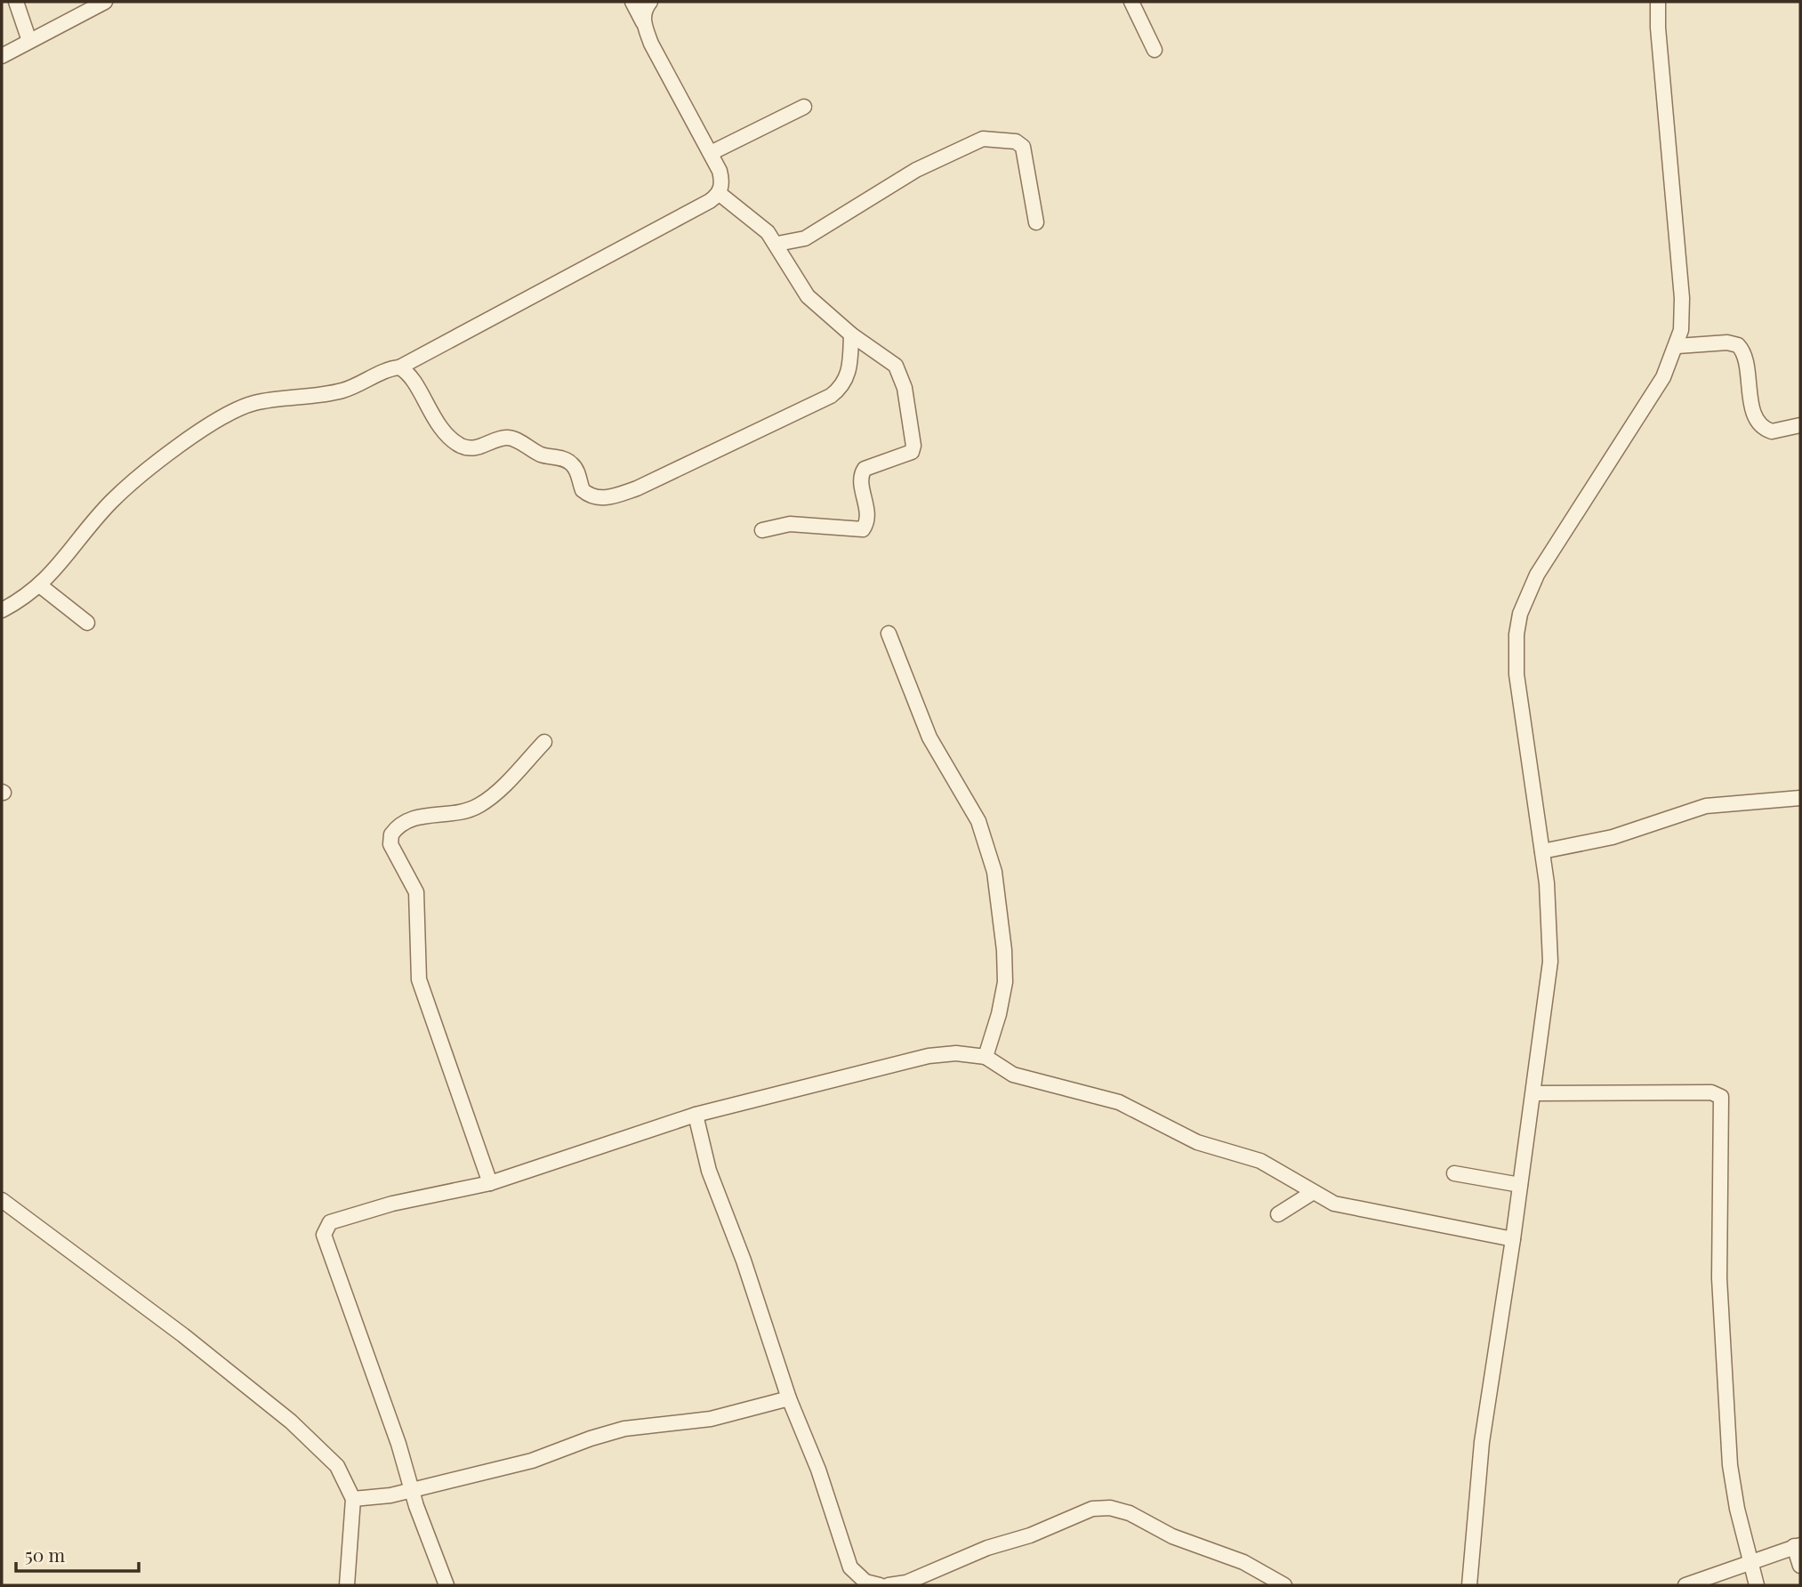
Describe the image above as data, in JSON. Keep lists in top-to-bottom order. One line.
{"scale_bar":"50 m"}
